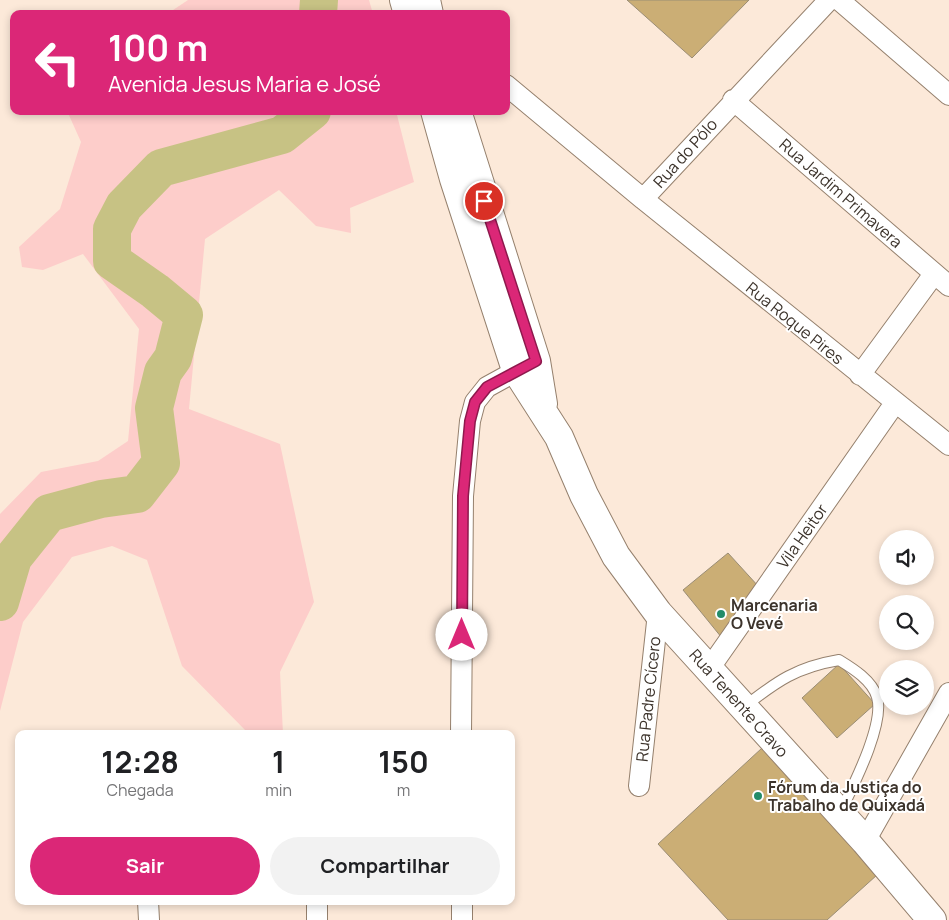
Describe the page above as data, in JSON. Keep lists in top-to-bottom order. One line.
{"streets":{"main road":["Rua Tenente Cravo"],"street":["Rua do Pólo","Rua Jardim Primavera","Rua Roque Pires","Vila Heitor","Rua Padre Cícero"]},"crossings":[["Rua do Pólo","Rua Jardim Primavera"],["Rua do Pólo","Rua Roque Pires"],["Rua Roque Pires","Vila Heitor"],["Vila Heitor","Rua Tenente Cravo"],["Rua Padre Cícero","Rua Tenente Cravo"]],"places":["Marcenaria O Vevé","Fórum da Justiça do Trabalho de Quixadá"],"page":{"turn":["100 m","Avenida Jesus Maria e José"],"eta":["12:28","Chegada","1","min","150","m"],"buttons":["Sair","Compartilhar"]}}
